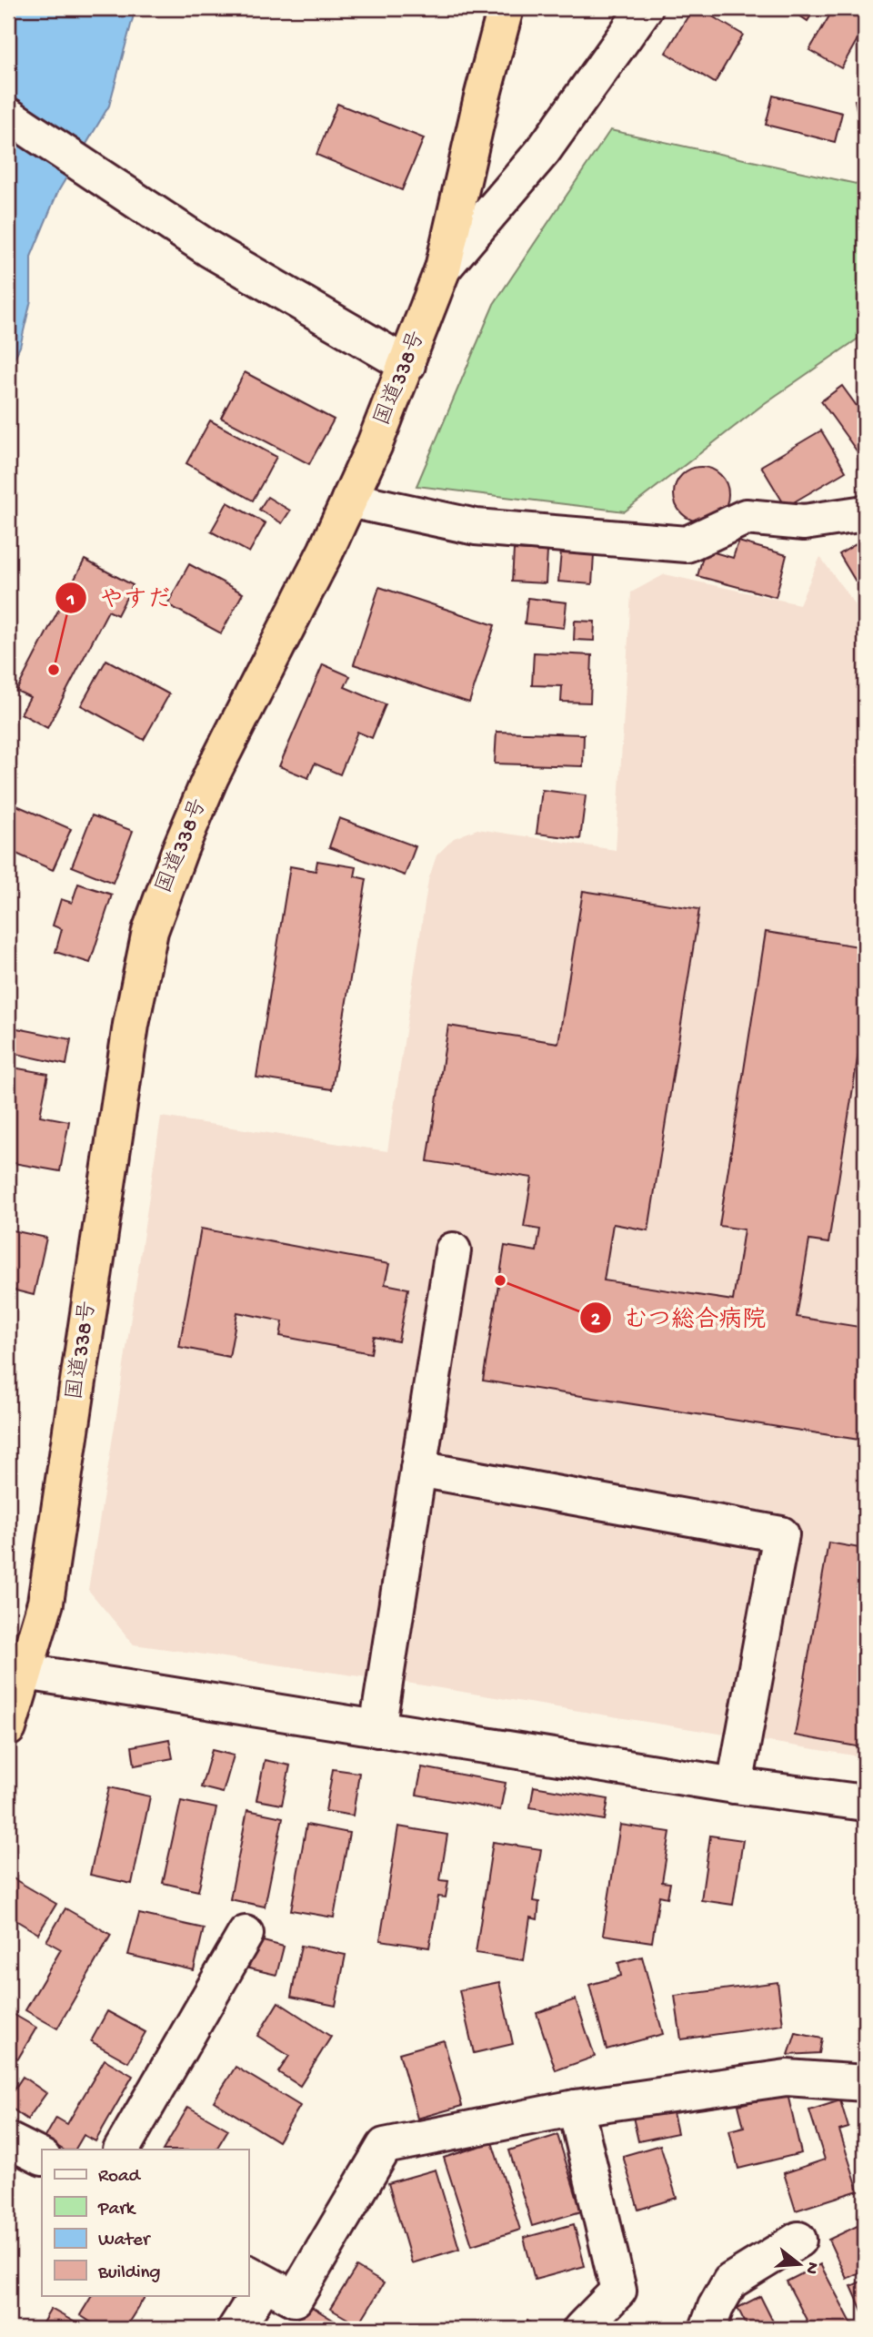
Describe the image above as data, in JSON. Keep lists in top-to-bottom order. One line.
{"streets":{"highway":["国道338号"]},"places":["やすだ","むつ総合病院"],"legend":["Road","Park","Water","Building"],"north":"right"}
